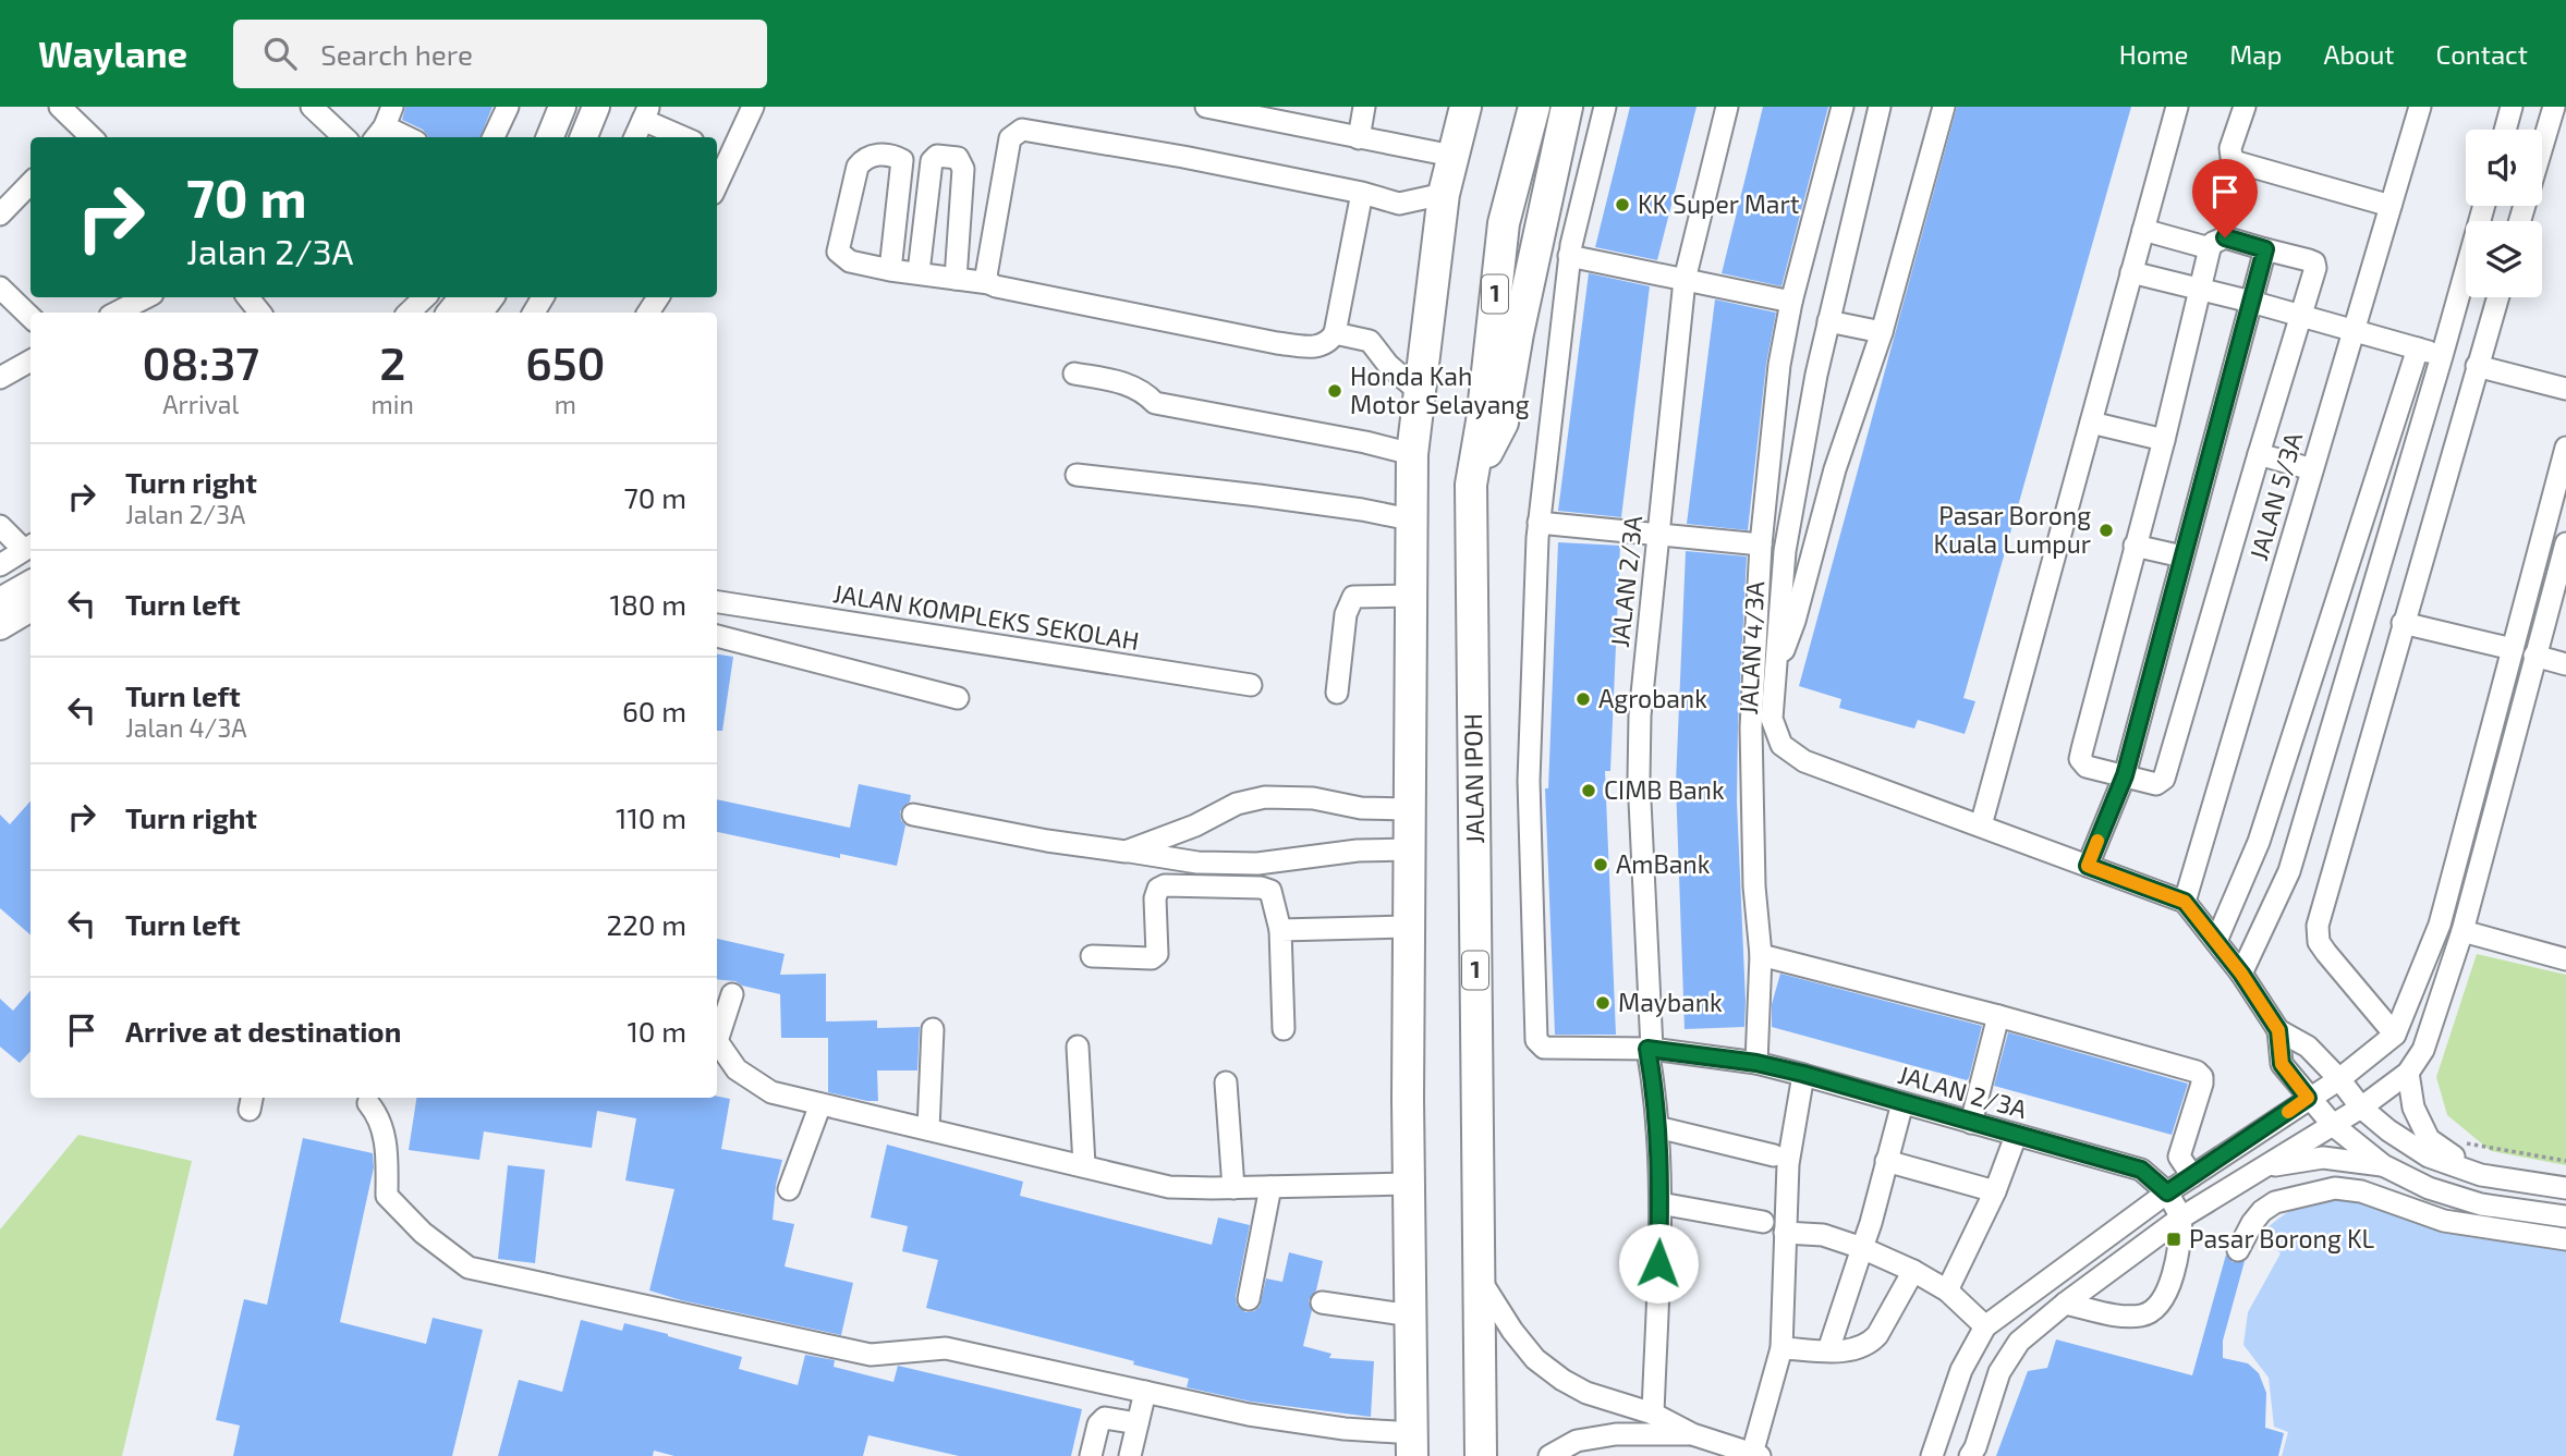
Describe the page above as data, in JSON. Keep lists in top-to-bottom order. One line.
{"streets":{"highway":["1","JALAN IPOH"],"street":["JALAN 5/3A","JALAN 2/3A","JALAN KOMPLEKS SEKOLAH","JALAN 4/3A"]},"crossings":[["JALAN 5/3A","JALAN 4/3A"]],"places":{"other":["KK Super Mart","Honda Kah Motor Selayang","Pasar Borong Kuala Lumpur","Agrobank","CIMB Bank","AmBank","Maybank"],"transit":["Pasar Borong KL"]},"page":{"header":"Waylane","search":"Search here","nav":["Home","Map","About","Contact"],"turn":["70 m","Jalan 2/3A"],"eta":["08:37","Arrival","2","min","650","m"],"list":[{"name":"Turn right","note":"Jalan 2/3A","value":"70 m"},{"name":"Turn left","value":"180 m"},{"name":"Turn left","note":"Jalan 4/3A","value":"60 m"},{"name":"Turn right","value":"110 m"},{"name":"Turn left","value":"220 m"},{"name":"Arrive at destination","value":"10 m"}]}}
